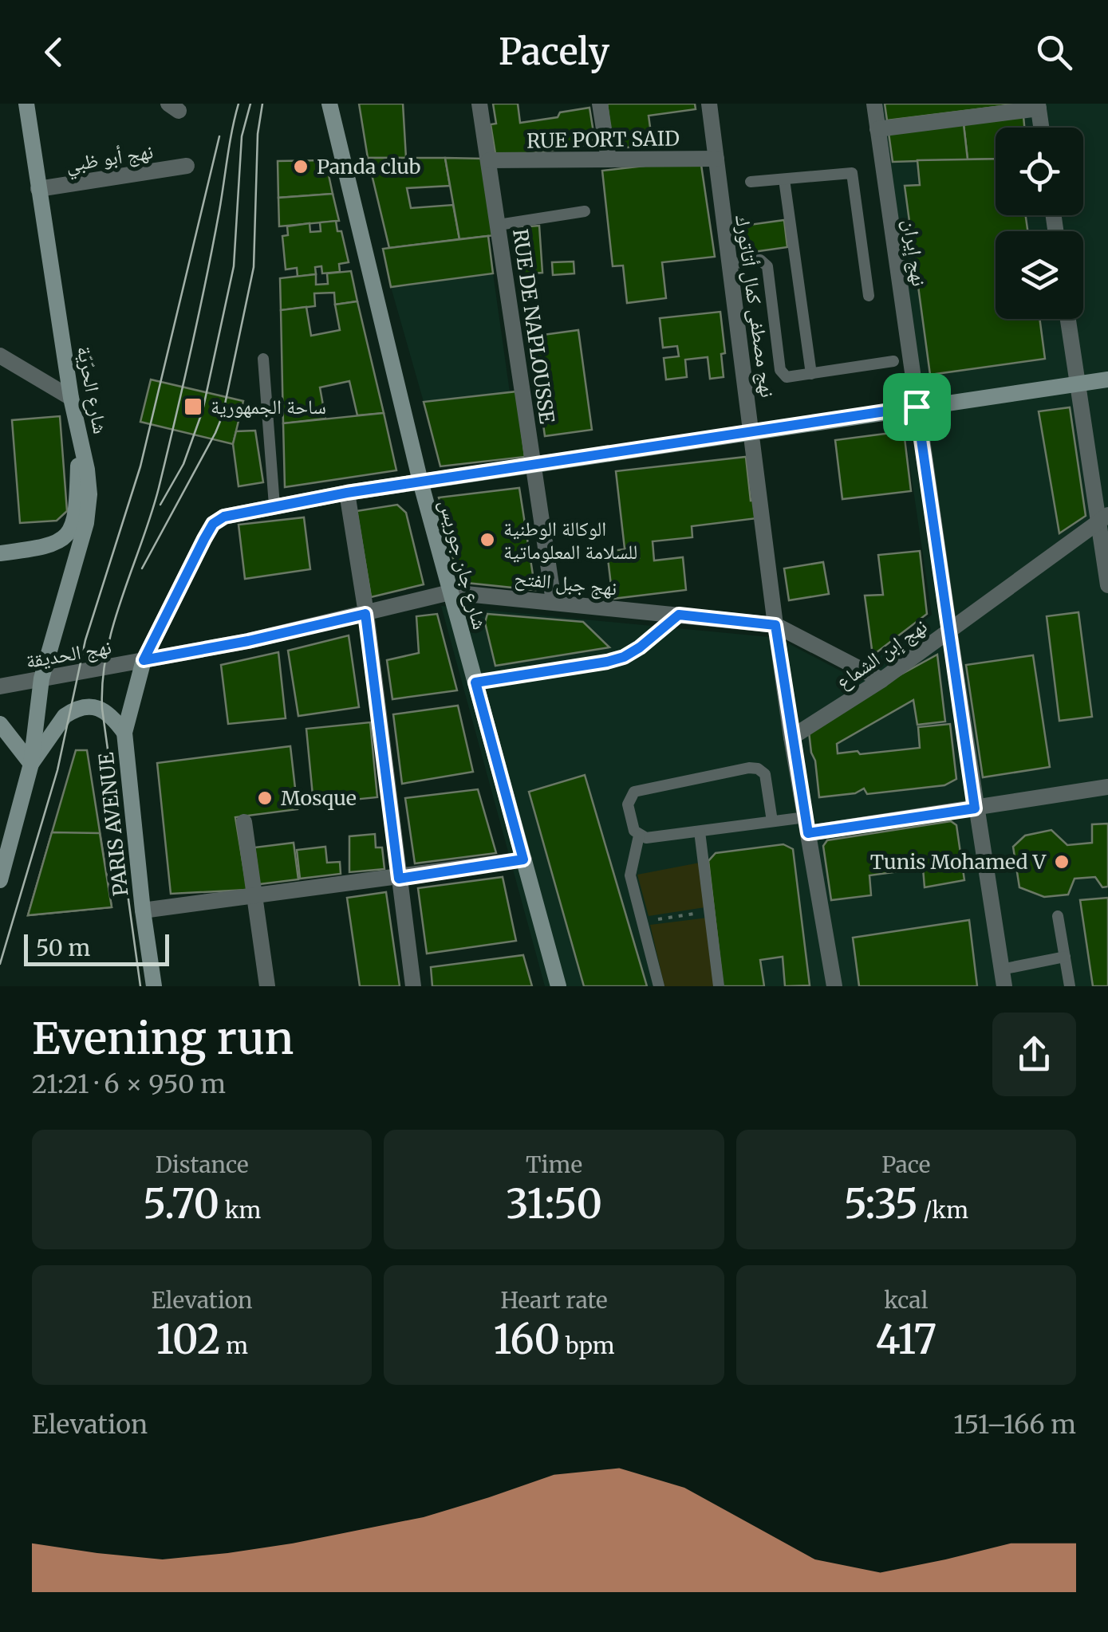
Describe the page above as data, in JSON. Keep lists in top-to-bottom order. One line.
{"streets":{"main road":["شارع الحرّيّة","شارع جان جوريس","PARIS AVENUE"],"street":["RUE PORT SAID","نهج أبو ظبي","نهج إيران","نهج مصطفى كمال أتاتورك","RUE DE NAPLOUSSE","نهج جبل الفتح","نهج الحديقة","نهج إبن الشماع"]},"crossings":[["RUE PORT SAID","نهج مصطفى كمال أتاتورك"],["RUE PORT SAID","RUE DE NAPLOUSSE"],["نهج أبو ظبي","شارع الحرّيّة"],["نهج إيران","نهج إبن الشماع"],["نهج إيران","PARIS AVENUE"],["نهج مصطفى كمال أتاتورك","نهج جبل الفتح"],["نهج مصطفى كمال أتاتورك","نهج إبن الشماع"],["نهج مصطفى كمال أتاتورك","PARIS AVENUE"],["RUE DE NAPLOUSSE","نهج جبل الفتح"],["RUE DE NAPLOUSSE","PARIS AVENUE"],["شارع الحرّيّة","نهج الحديقة"],["شارع جان جوريس","نهج جبل الفتح"],["شارع جان جوريس","PARIS AVENUE"],["نهج جبل الفتح","نهج الحديقة"],["نهج جبل الفتح","نهج إبن الشماع"],["نهج جبل الفتح","PARIS AVENUE"],["نهج الحديقة","PARIS AVENUE"]],"places":{"other":["Panda club","الوكالة الوطنية للسلامة المعلوماتية","Mosque","Tunis Mohamed V"],"transit":["ساحة الجمهورية"]},"scale_bar":"50 m","page":{"header":"Pacely","scale":"50 m","heading":["Evening run","21:21 · 6 × 950 m"],"stats":[["Distance","5.70 km"],["Time","31:50"],["Pace","5:35 /km"],["Elevation","102 m"],["Heart rate","160 bpm"],["kcal","417"]],"chart":["Elevation","151–166 m"]}}
